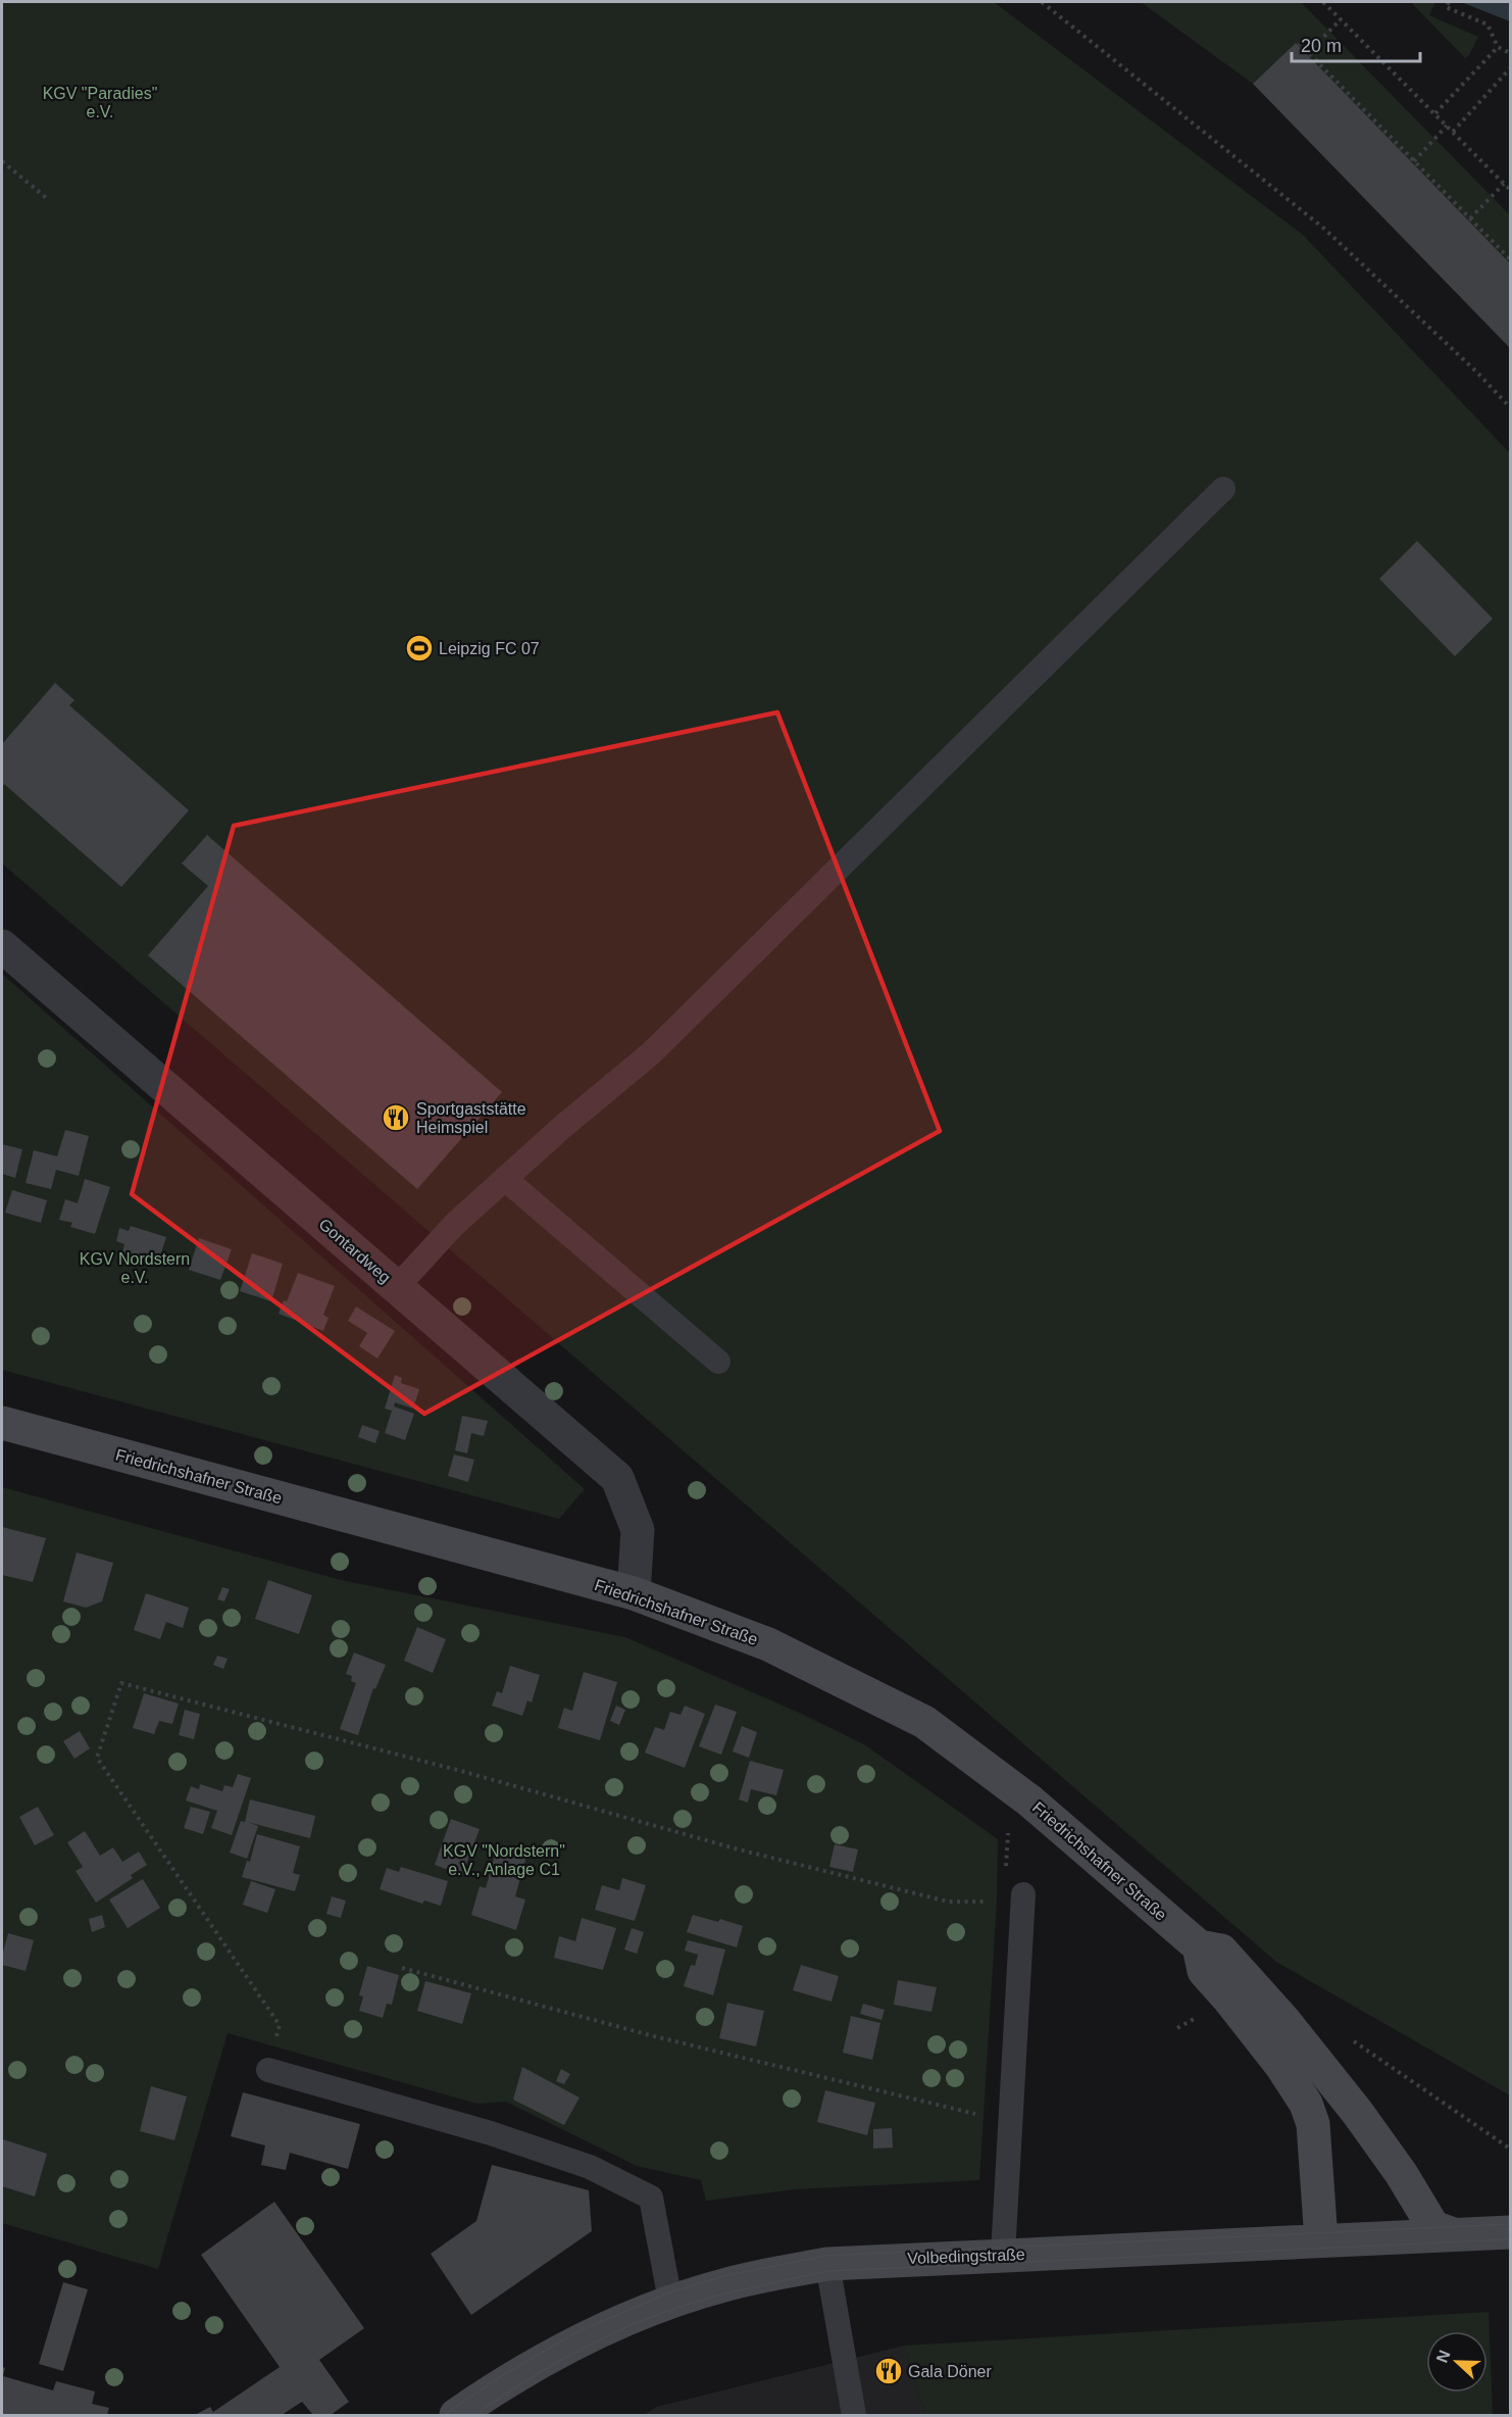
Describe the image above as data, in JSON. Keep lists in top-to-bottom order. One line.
{"streets":{"main road":["Friedrichshafner Straße","Volbedingstraße"],"street":["Gontardweg"]},"crossings":[["Gontardweg","Friedrichshafner Straße"],["Friedrichshafner Straße","Volbedingstraße"]],"parks":["KGV \"Paradies\" e.V.","KGV Nordstern e.V.","KGV \"Nordstern\" e.V., Anlage C1"],"places":{"sports":["Leipzig FC 07"],"restaurant":["Sportgaststätte Heimspiel","Gala Döner"]},"scale_bar":"20 m","north":"left"}
